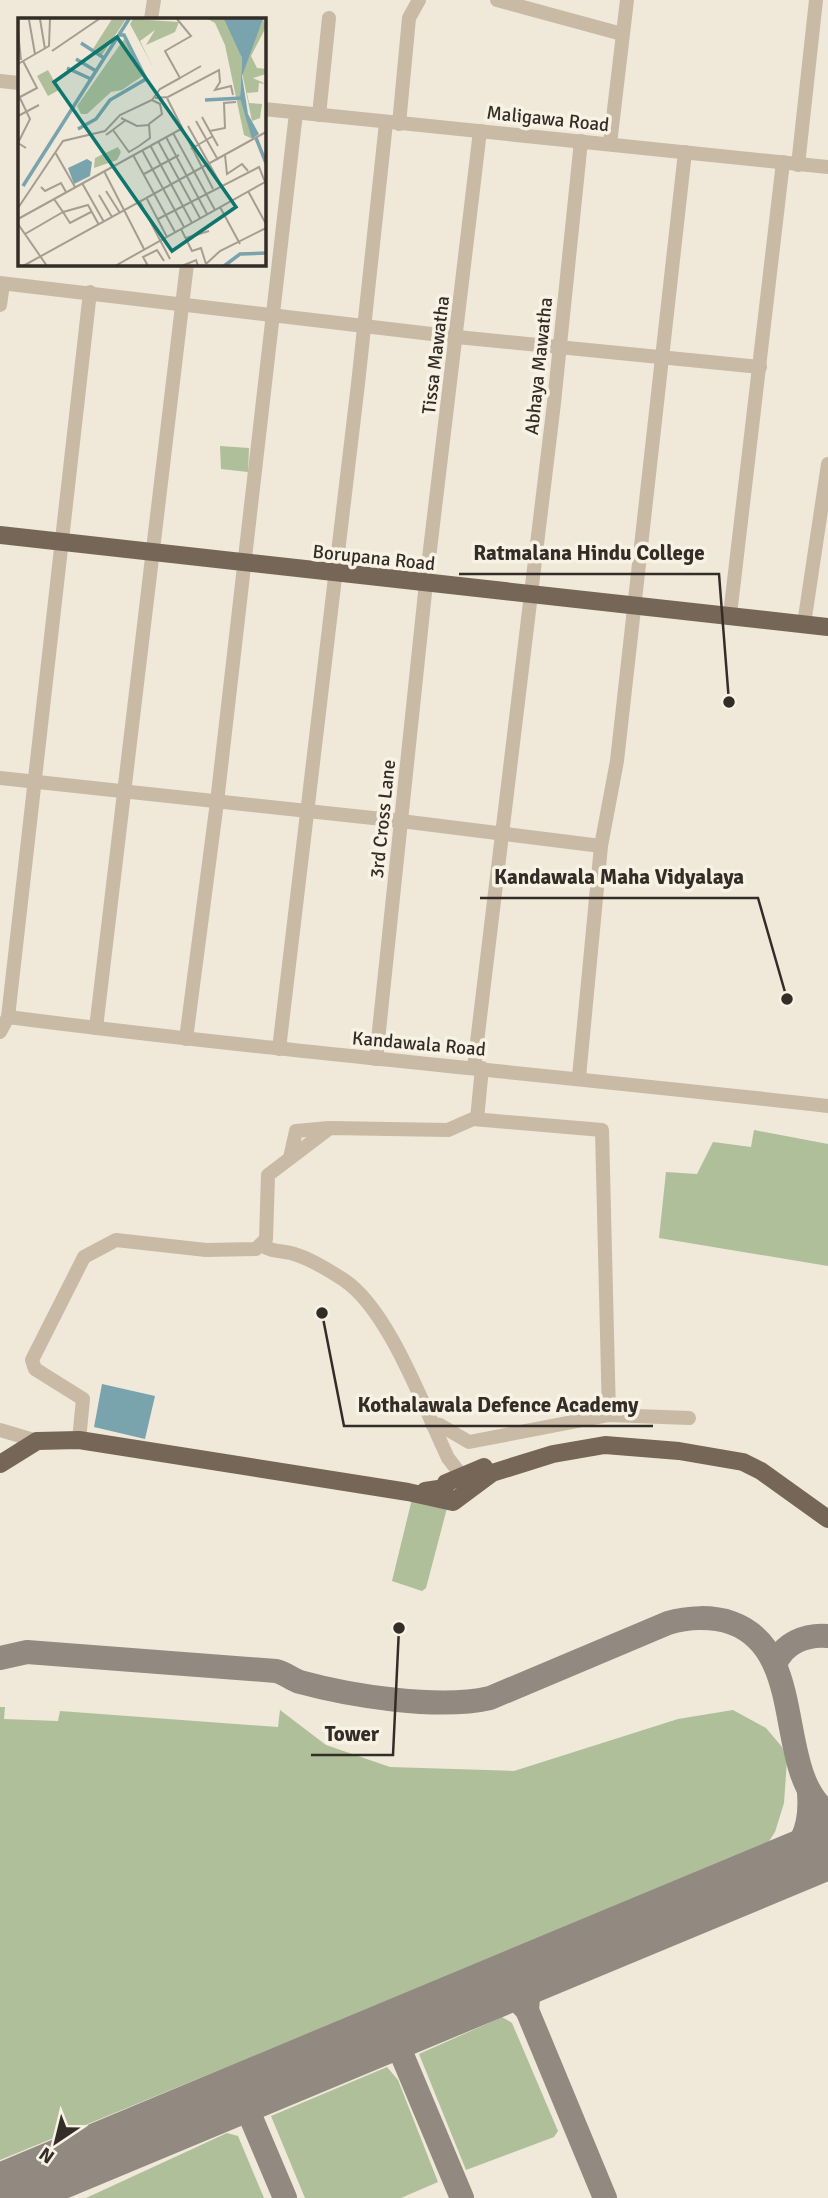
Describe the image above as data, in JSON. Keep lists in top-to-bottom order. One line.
{"streets":{"main road":["Borupana Road"],"street":["Maligawa Road","Tissa Mawatha","Abhaya Mawatha","3rd Cross Lane","Kandawala Road"]},"crossings":[["Maligawa Road","Tissa Mawatha"],["Maligawa Road","Abhaya Mawatha"],["Tissa Mawatha","Borupana Road"],["Tissa Mawatha","3rd Cross Lane"],["Abhaya Mawatha","Borupana Road"],["Abhaya Mawatha","Kandawala Road"],["Borupana Road","3rd Cross Lane"],["3rd Cross Lane","Kandawala Road"]],"places":["Ratmalana Hindu College","Kandawala Maha Vidyalaya","Kothalawala Defence Academy","Tower"],"north":"bottom left"}
